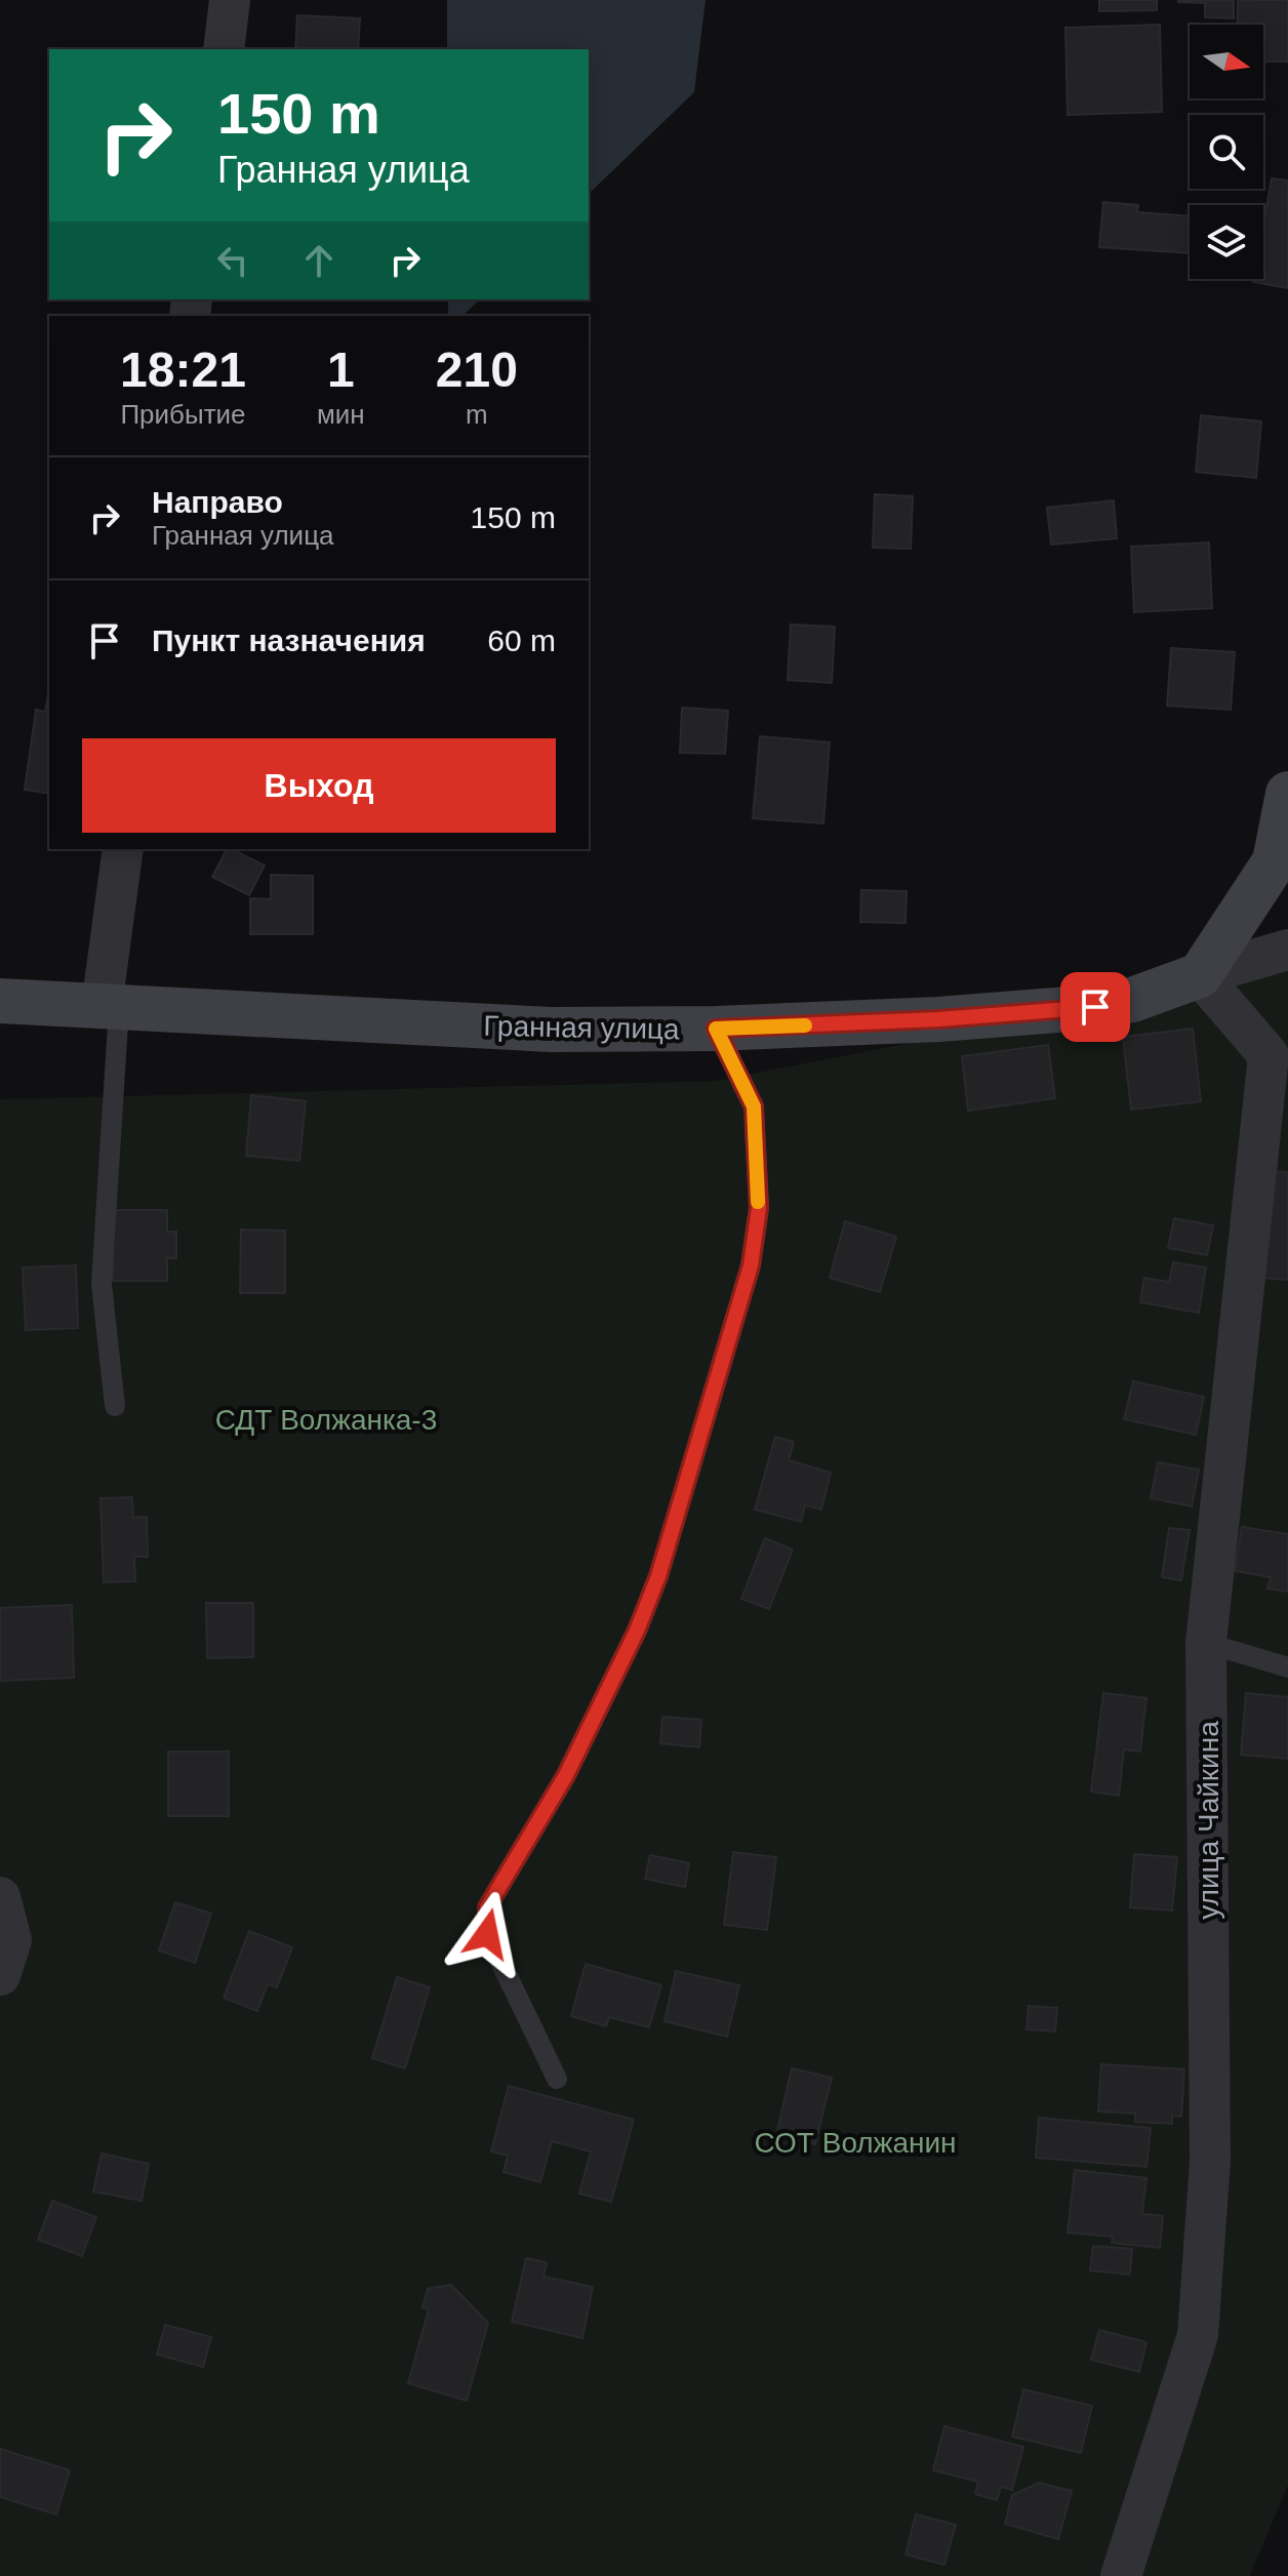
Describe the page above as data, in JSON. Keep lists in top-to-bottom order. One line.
{"streets":{"street":["Гранная улица","улица Чайкина"]},"crossings":[["Гранная улица","улица Чайкина"]],"parks":["СДТ Волжанка-3","СОТ Волжанин"],"north":"right","page":{"turn":["150 m","Гранная улица"],"eta":["18:21","Прибытие","1","мин","210","m"],"list":[{"name":"Направо","note":"Гранная улица","value":"150 m"},{"name":"Пункт назначения","value":"60 m"}],"buttons":"Выход"}}
